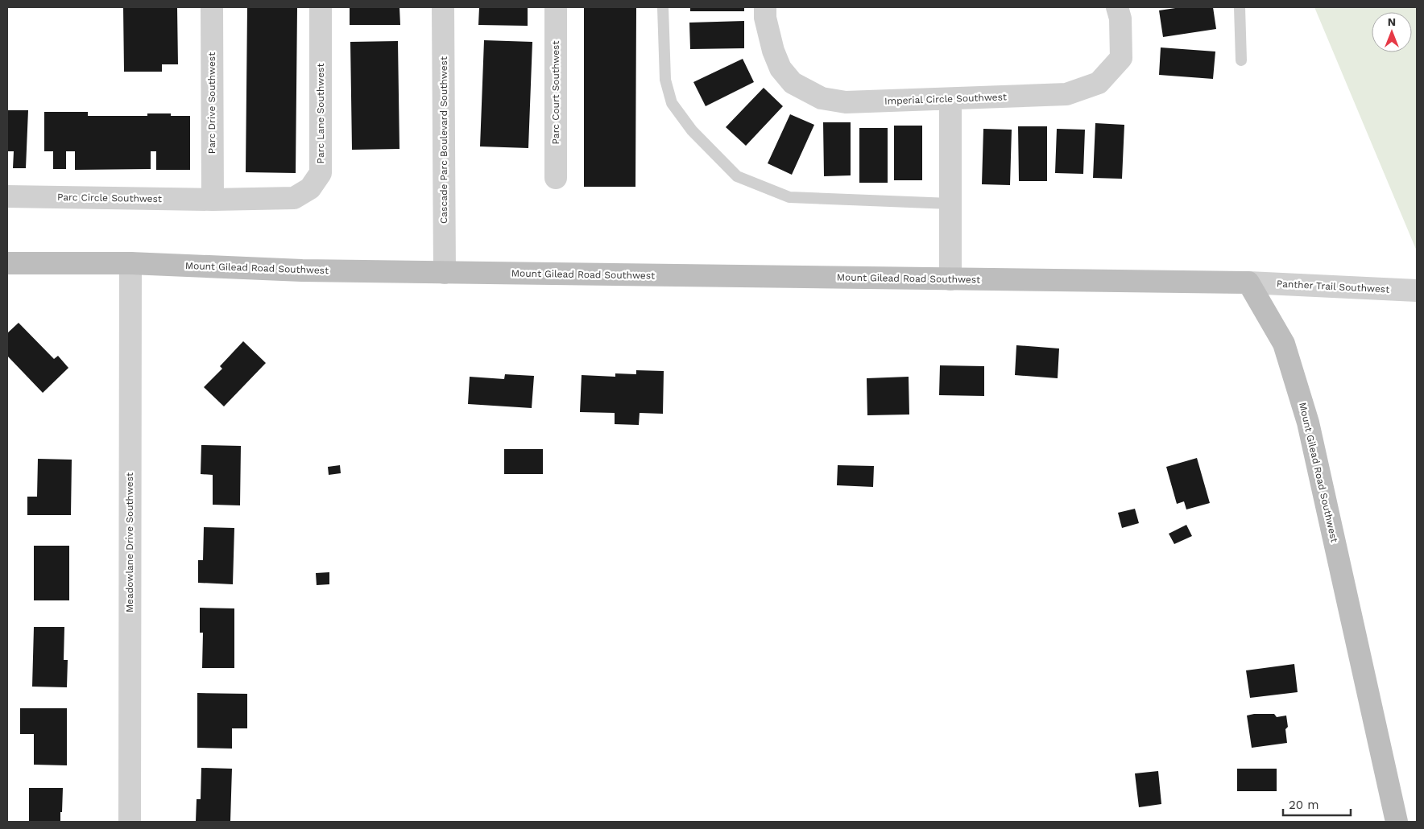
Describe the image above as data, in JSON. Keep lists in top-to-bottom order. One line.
{"streets":{"street":["Parc Court Southwest","Imperial Circle Southwest","Parc Drive Southwest","Parc Lane Southwest","Cascade Parc Boulevard Southwest","Parc Circle Southwest","Mount Gilead Road Southwest","Panther Trail Southwest","Meadowlane Drive Southwest"]},"crossings":[["Parc Drive Southwest","Parc Lane Southwest"],["Parc Drive Southwest","Parc Circle Southwest"],["Parc Lane Southwest","Parc Circle Southwest"],["Cascade Parc Boulevard Southwest","Mount Gilead Road Southwest"],["Mount Gilead Road Southwest","Panther Trail Southwest"],["Mount Gilead Road Southwest","Meadowlane Drive Southwest"]],"scale_bar":"20 m","north":"top"}
